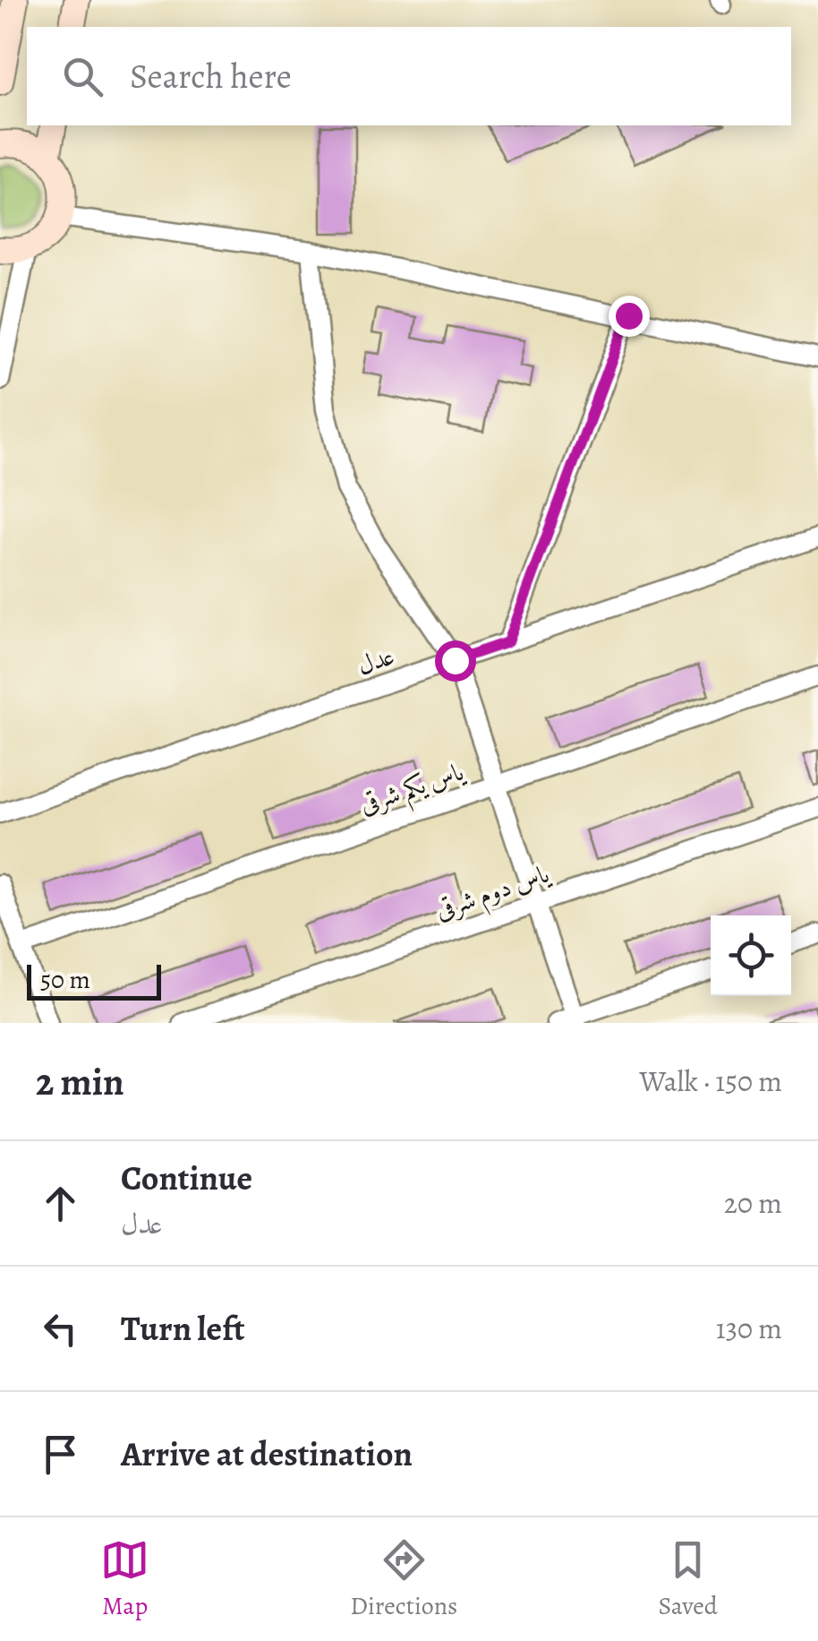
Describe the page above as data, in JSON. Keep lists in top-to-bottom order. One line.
{"streets":{"street":["عدل","یاس یکم شرقی","یاس دوم شرقی"]},"scale_bar":"50 m","page":{"search":"Search here","scale":"50 m","heading":["2 min","Walk · 150 m"],"list":[["Continue","عدل","20 m"],["Turn left","130 m"],"Arrive at destination"],"nav":["Map","Directions","Saved"]}}
